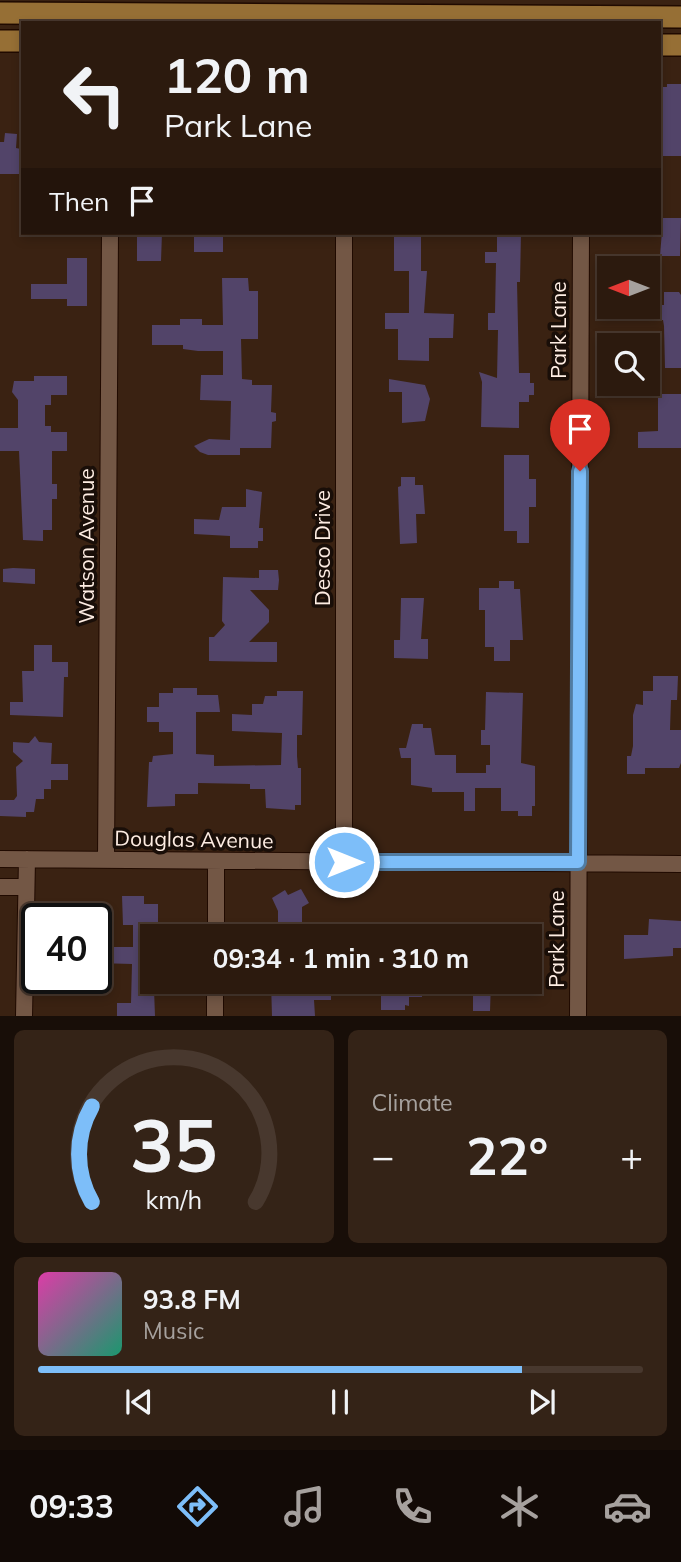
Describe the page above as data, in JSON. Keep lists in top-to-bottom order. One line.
{"streets":{"street":["Park Lane","Watson Avenue","Desco Drive","Douglas Avenue"]},"crossings":[["Park Lane","Douglas Avenue"],["Watson Avenue","Douglas Avenue"],["Desco Drive","Douglas Avenue"]],"north":"left","page":{"turn":["120 m","Park Lane"],"then":"Then","limit":"40","trip":"09:34 · 1 min · 310 m","tile":"Climate","heat":["−","22°","+"],"song":["93.8 FM","Music"],"tabs":"09:33","gauge":["35","km/h"]}}
